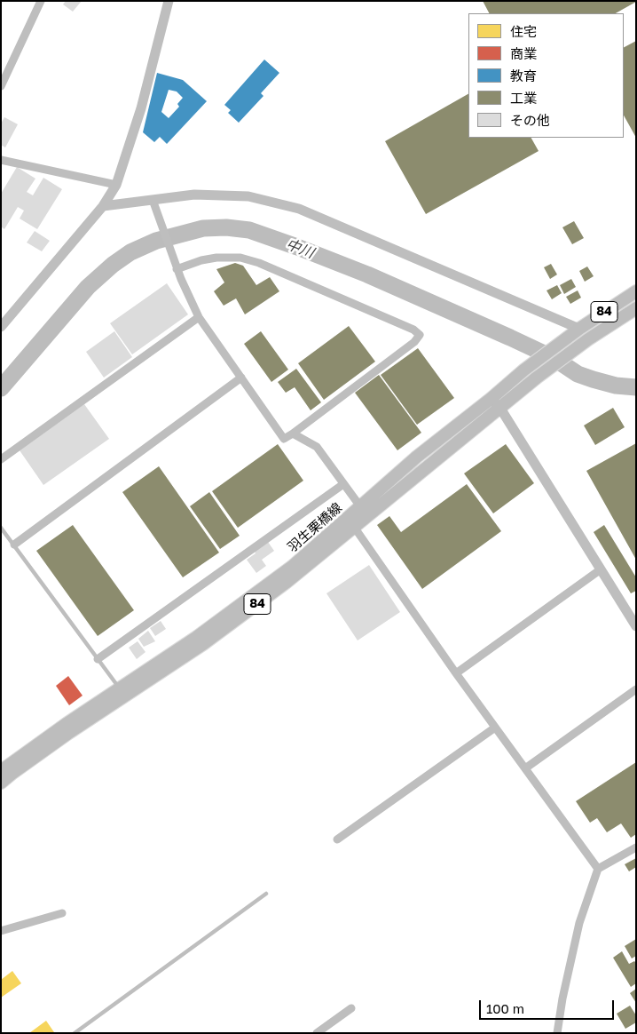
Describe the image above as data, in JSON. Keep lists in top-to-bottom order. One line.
{"streets":{"main road":["84","羽生栗橋線"]},"water":["中川"],"legend":["住宅","商業","教育","工業","その他"],"scale_bar":"100 m"}
